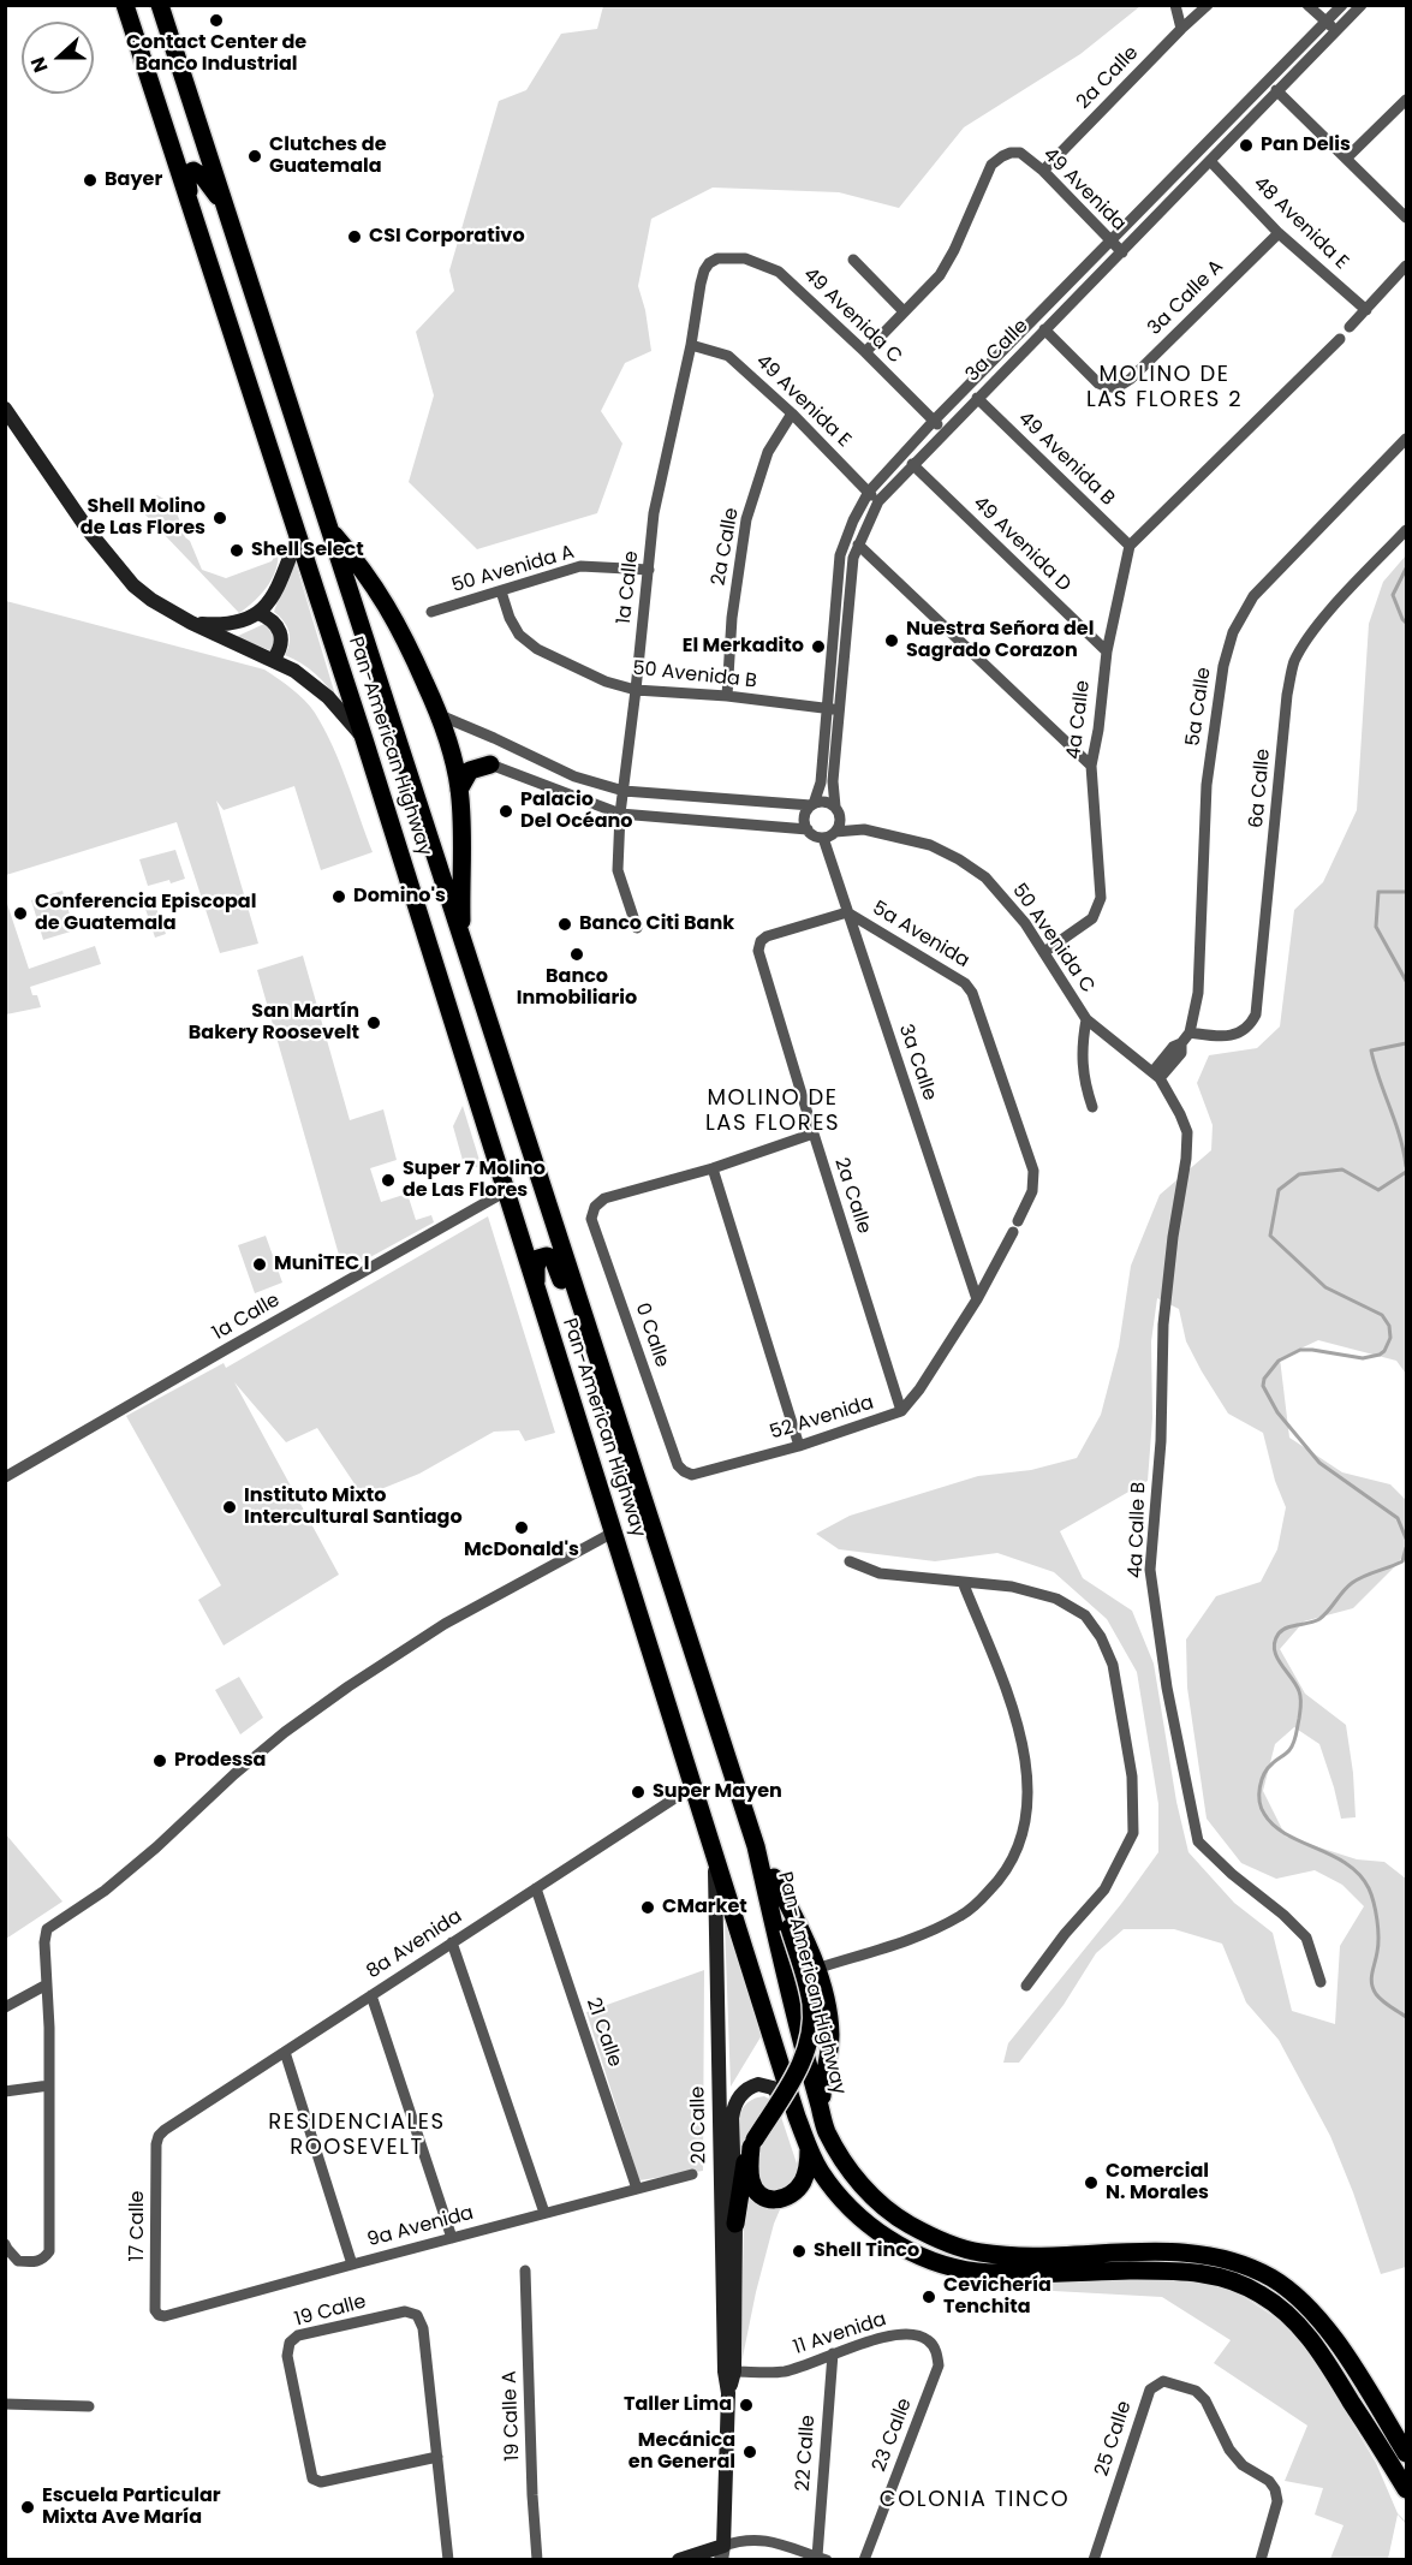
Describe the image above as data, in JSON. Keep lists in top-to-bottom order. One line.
{"streets":{"highway":["Pan-American Highway"],"main road":["20 Calle"],"street":["2a Calle","49 Avenida","48 Avenida E","3a Calle A","49 Avenida C","3a Calle","49 Avenida E","49 Avenida B","49 Avenida D","50 Avenida A","1a Calle","50 Avenida B","5a Calle","4a Calle","6a Calle","5a Avenida","50 Avenida C","0 Calle","52 Avenida","4a Calle B","8a Avenida","21 Calle","17 Calle","9a Avenida","19 Calle","11 Avenida","19 Calle A","23 Calle","25 Calle","22 Calle"]},"crossings":[["2a Calle","49 Avenida"],["2a Calle","3a Calle"],["2a Calle","49 Avenida E"],["2a Calle","50 Avenida B"],["2a Calle","5a Avenida"],["2a Calle","52 Avenida"],["49 Avenida","3a Calle"],["48 Avenida E","3a Calle A"],["48 Avenida E","3a Calle"],["3a Calle A","3a Calle"],["49 Avenida C","3a Calle"],["49 Avenida C","1a Calle"],["3a Calle","49 Avenida E"],["3a Calle","49 Avenida B"],["3a Calle","49 Avenida D"],["3a Calle","50 Avenida B"],["3a Calle","5a Avenida"],["3a Calle","50 Avenida C"],["3a Calle","52 Avenida"],["49 Avenida E","1a Calle"],["49 Avenida B","4a Calle"],["49 Avenida D","4a Calle"],["50 Avenida A","1a Calle"],["50 Avenida A","50 Avenida B"],["1a Calle","50 Avenida B"],["1a Calle","Pan-American Highway"],["5a Calle","6a Calle"],["5a Calle","50 Avenida C"],["4a Calle","50 Avenida C"],["Pan-American Highway","8a Avenida"],["Pan-American Highway","20 Calle"],["5a Avenida","52 Avenida"],["50 Avenida C","4a Calle B"],["0 Calle","52 Avenida"],["8a Avenida","21 Calle"],["8a Avenida","17 Calle"],["21 Calle","9a Avenida"],["20 Calle","11 Avenida"],["17 Calle","9a Avenida"],["11 Avenida","23 Calle"],["11 Avenida","22 Calle"]],"districts":["MOLINO DE LAS FLORES 2","MOLINO DE LAS FLORES","RESIDENCIALES ROOSEVELT","COLONIA TINCO"],"places":["Contact Center de Banco Industrial","Pan Delis","Clutches de Guatemala","Bayer","CSI Corporativo","Shell Molino de Las Flores","Shell Select","Nuestra Señora del Sagrado Corazon","El Merkadito","Palacio Del Océano","Domino's","Conferencia Episcopal de Guatemala","Banco Citi Bank","Banco Inmobiliario","San Martín Bakery Roosevelt","Super 7 Molino de Las Flores","MuniTEC I","Instituto Mixto Intercultural Santiago","McDonald's","Prodessa","Super Mayen","CMarket","Comercial N. Morales","Shell Tinco","Cevichería Tenchita","Taller Lima","Mecánica en General","Escuela Particular Mixta Ave María"],"north":"left"}
